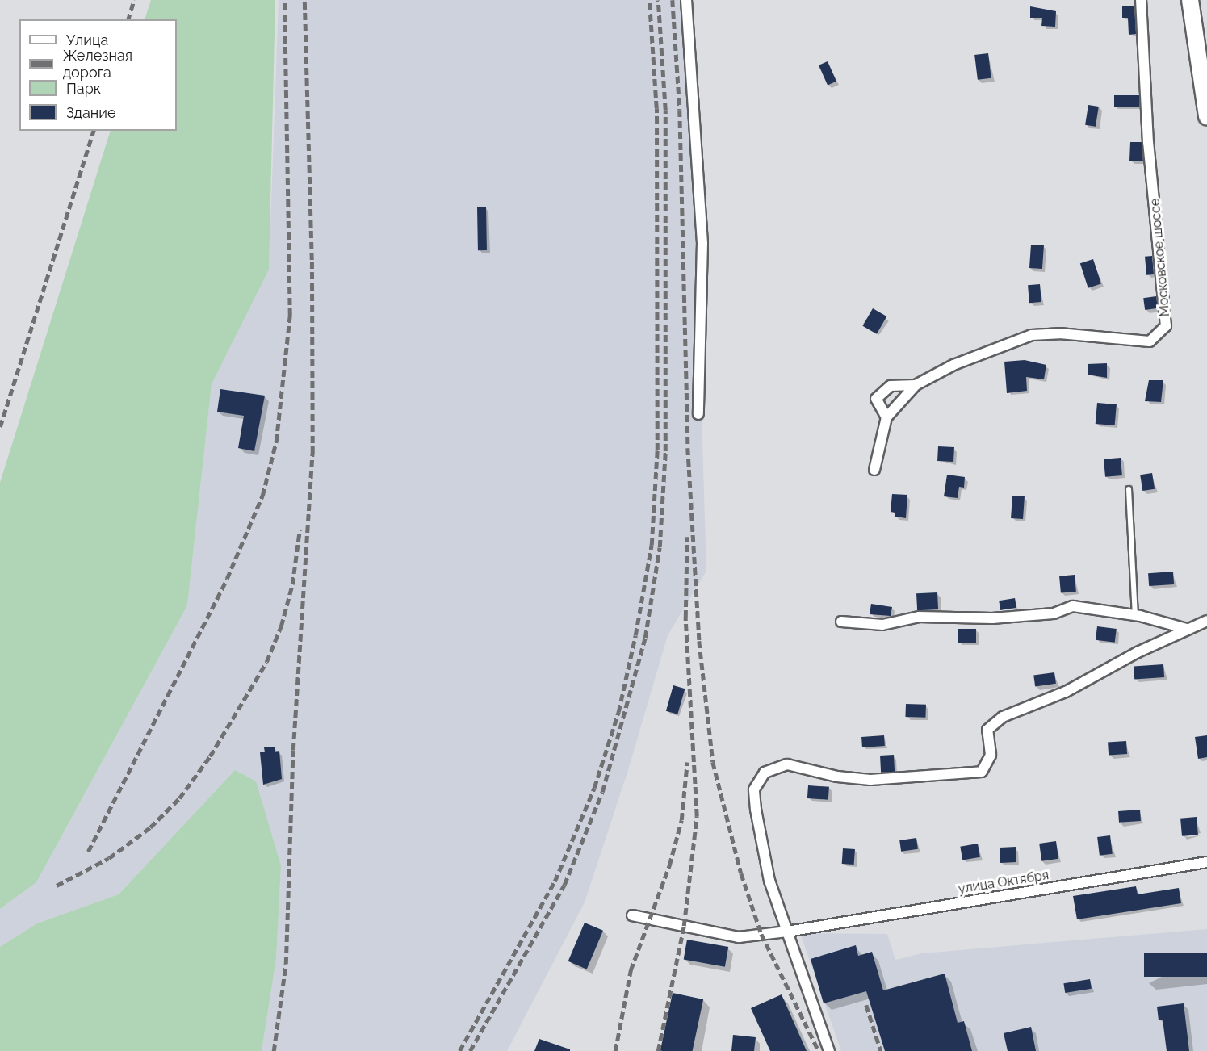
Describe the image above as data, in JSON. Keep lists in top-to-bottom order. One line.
{"streets":{"street":["Московское шоссе","улица Октября"]},"legend":["Улица","Железная дорога","Парк","Здание"]}
